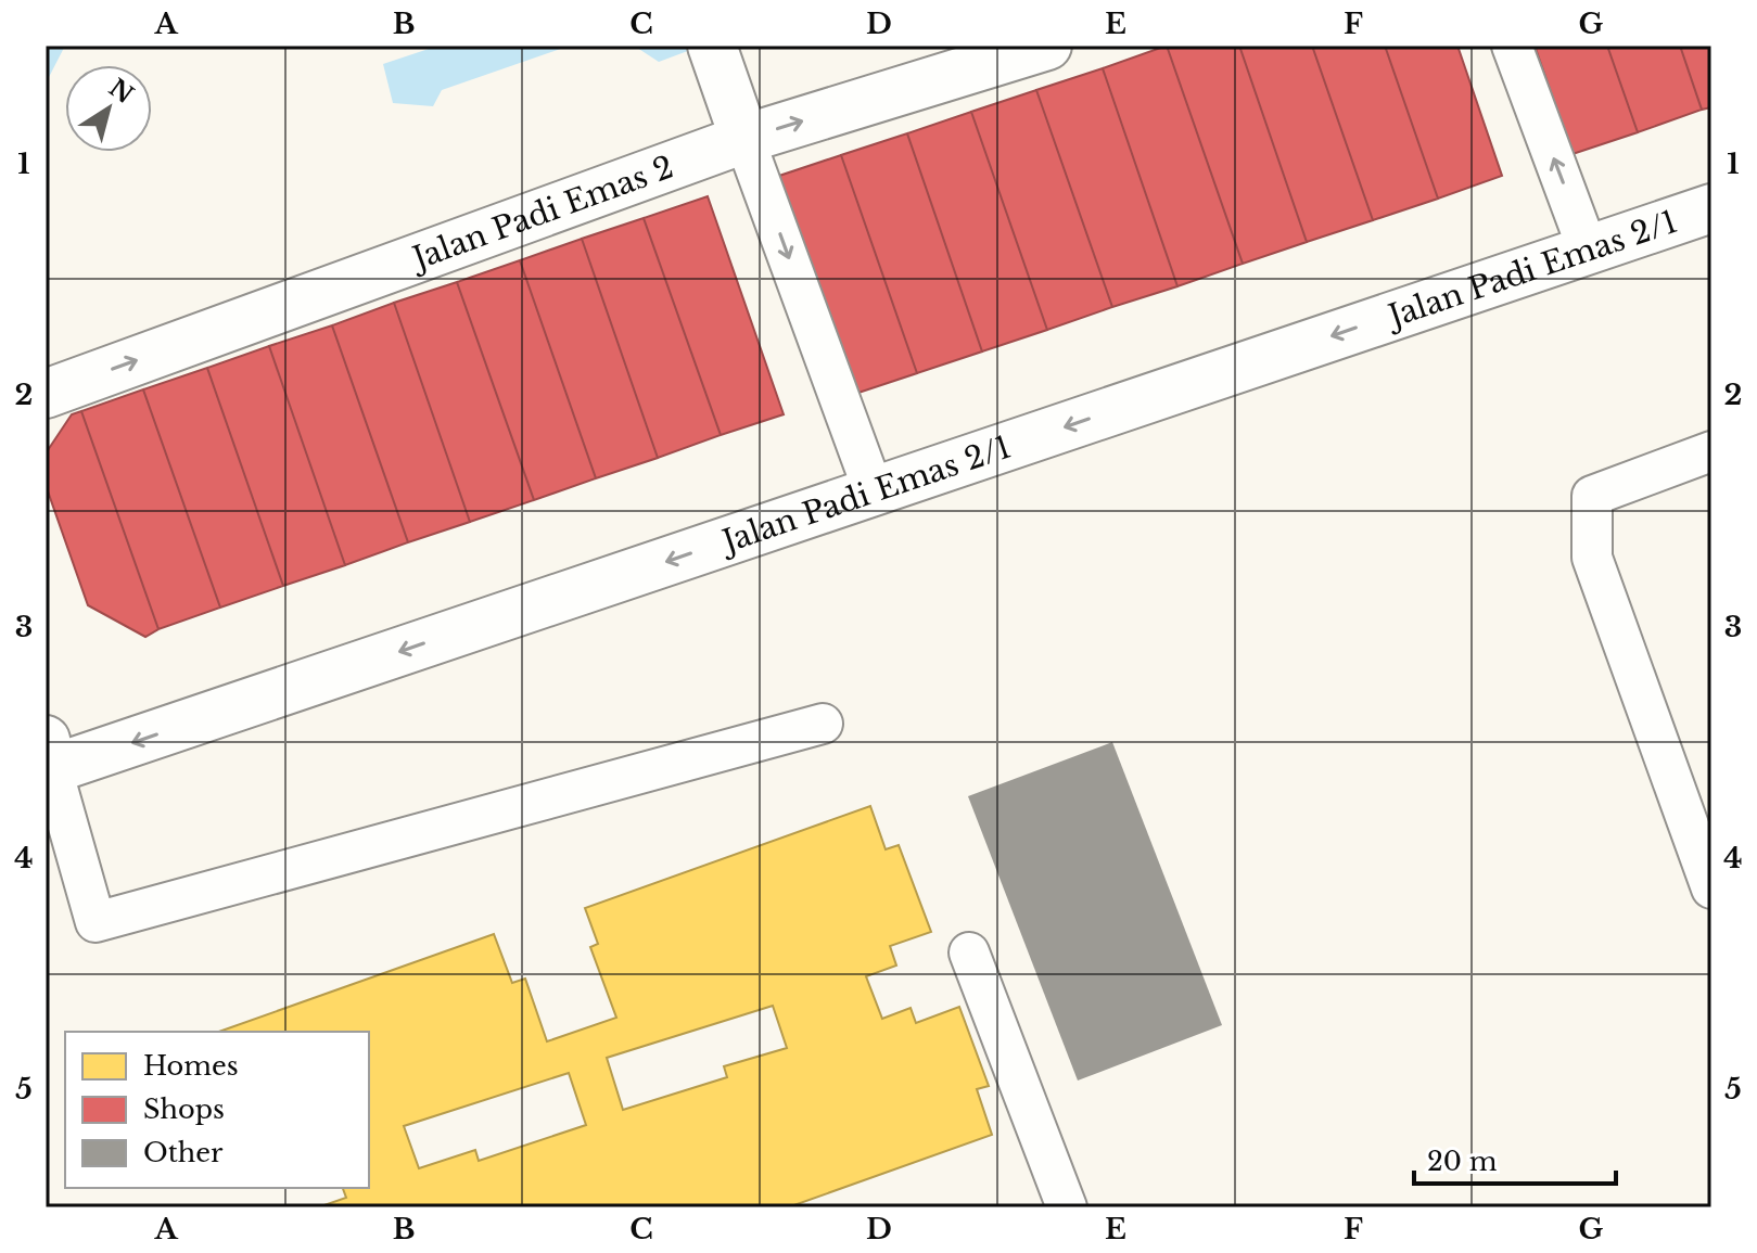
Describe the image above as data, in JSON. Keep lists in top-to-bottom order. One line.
{"streets":{"street":["Jalan Padi Emas 2","Jalan Padi Emas 2/1"]},"one_way":["Jalan Padi Emas 2","Jalan Padi Emas 2/1"],"legend":["Homes","Shops","Other"],"scale_bar":"20 m","north":"top right","grid":{"columns":["A","B","C","D","E","F","G"],"rows":["1","2","3","4","5"]}}
